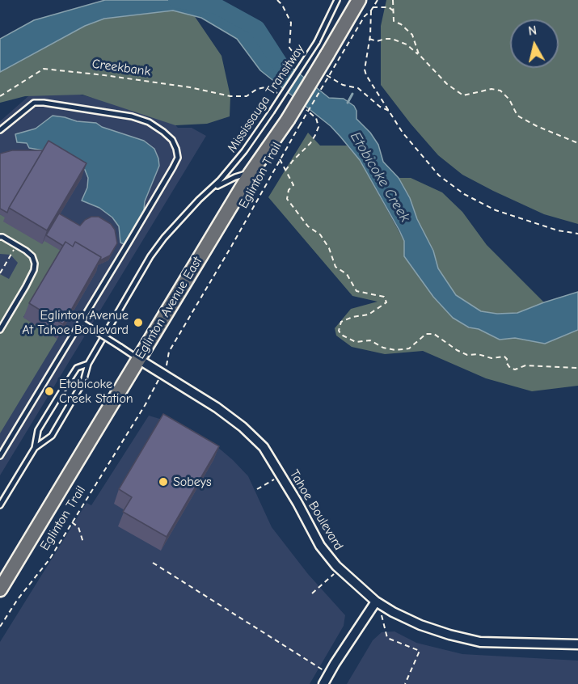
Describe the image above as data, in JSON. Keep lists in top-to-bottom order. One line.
{"streets":{"main road":["Eglinton Avenue East"],"street":["Tahoe Boulevard"],"lane":["Mississauga Transitway"],"path":["Creekbank","Eglinton Trail"]},"crossings":[["Mississauga Transitway","Eglinton Avenue East"],["Eglinton Trail","Eglinton Avenue East"],["Eglinton Avenue East","Tahoe Boulevard"]],"water":["Etobicoke Creek"],"places":["Eglinton Avenue At Tahoe Boulevard","Etobicoke Creek Station","Sobeys"],"north":"top"}
